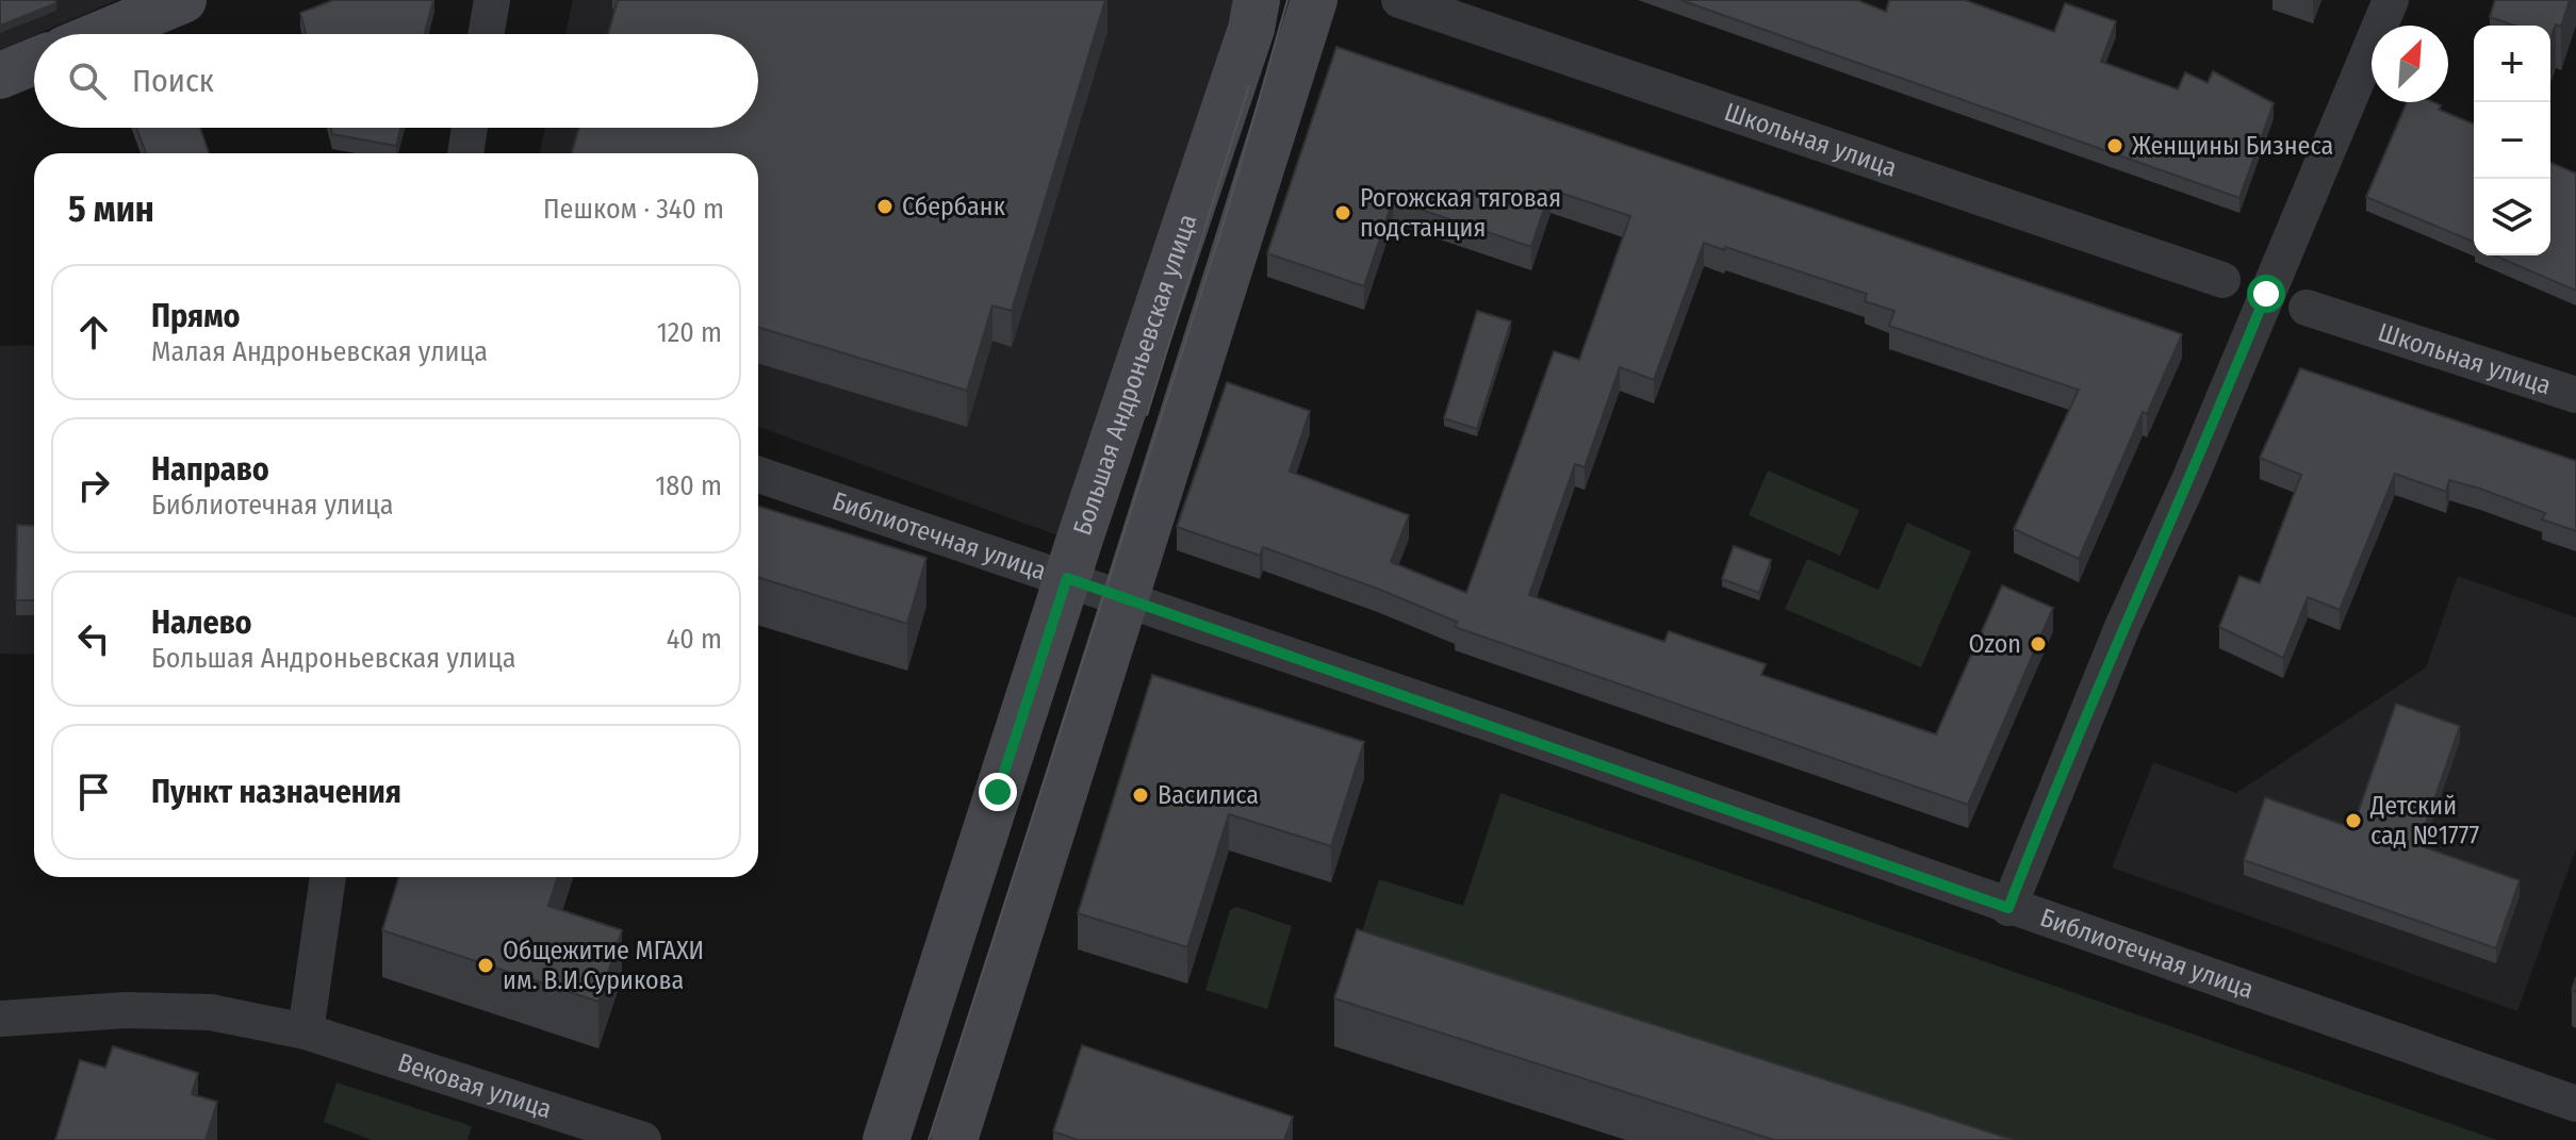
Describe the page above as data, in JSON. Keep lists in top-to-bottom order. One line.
{"streets":{"street":["Школьная улица","Большая Андроньевская улица","Библиотечная улица","Вековая улица"]},"crossings":[["Большая Андроньевская улица","Библиотечная улица"]],"places":["Женщины Бизнеса","Сбербанк","Рогожская тяговая подстанция","Ozon","Василиса","Детский сад №1777","Общежитие МГАХИ им. В.И.Сурикова"],"north":"top right","page":{"map_buttons":["+","−"],"search":"Поиск","heading":["5 мин","Пешком · 340 m"],"list":[["Прямо","Малая Андроньевская улица","120 m"],["Направо","Библиотечная улица","180 m"],["Налево","Большая Андроньевская улица","40 m"],"Пункт назначения"]}}
